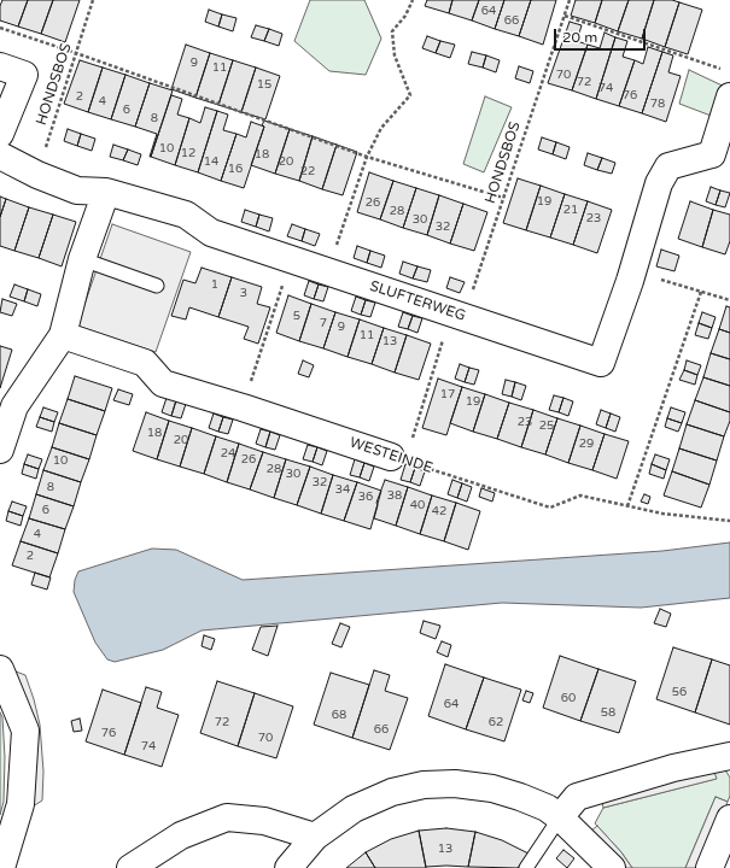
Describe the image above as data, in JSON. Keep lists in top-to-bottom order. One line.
{"streets":{"street":["SLUFTERWEG","WESTEINDE"],"path":["HONDSBOS"]},"crossings":[["HONDSBOS","SLUFTERWEG"],["HONDSBOS","WESTEINDE"]],"house_numbers":["64","66","9","11","70","72","15","74","76","2","4","78","6","8","10","12","18","14","20","16","22","19","26","21","28","23","30","32","1","3","5","7","9","11","13","17","19","23","25","18","20","29","24","26","10","28","30","32","8","34","38","36","40","6","42","4","2","56","60","64","58","68","72","62","66","76","70","74","13"],"scale_bar":"20 m"}
